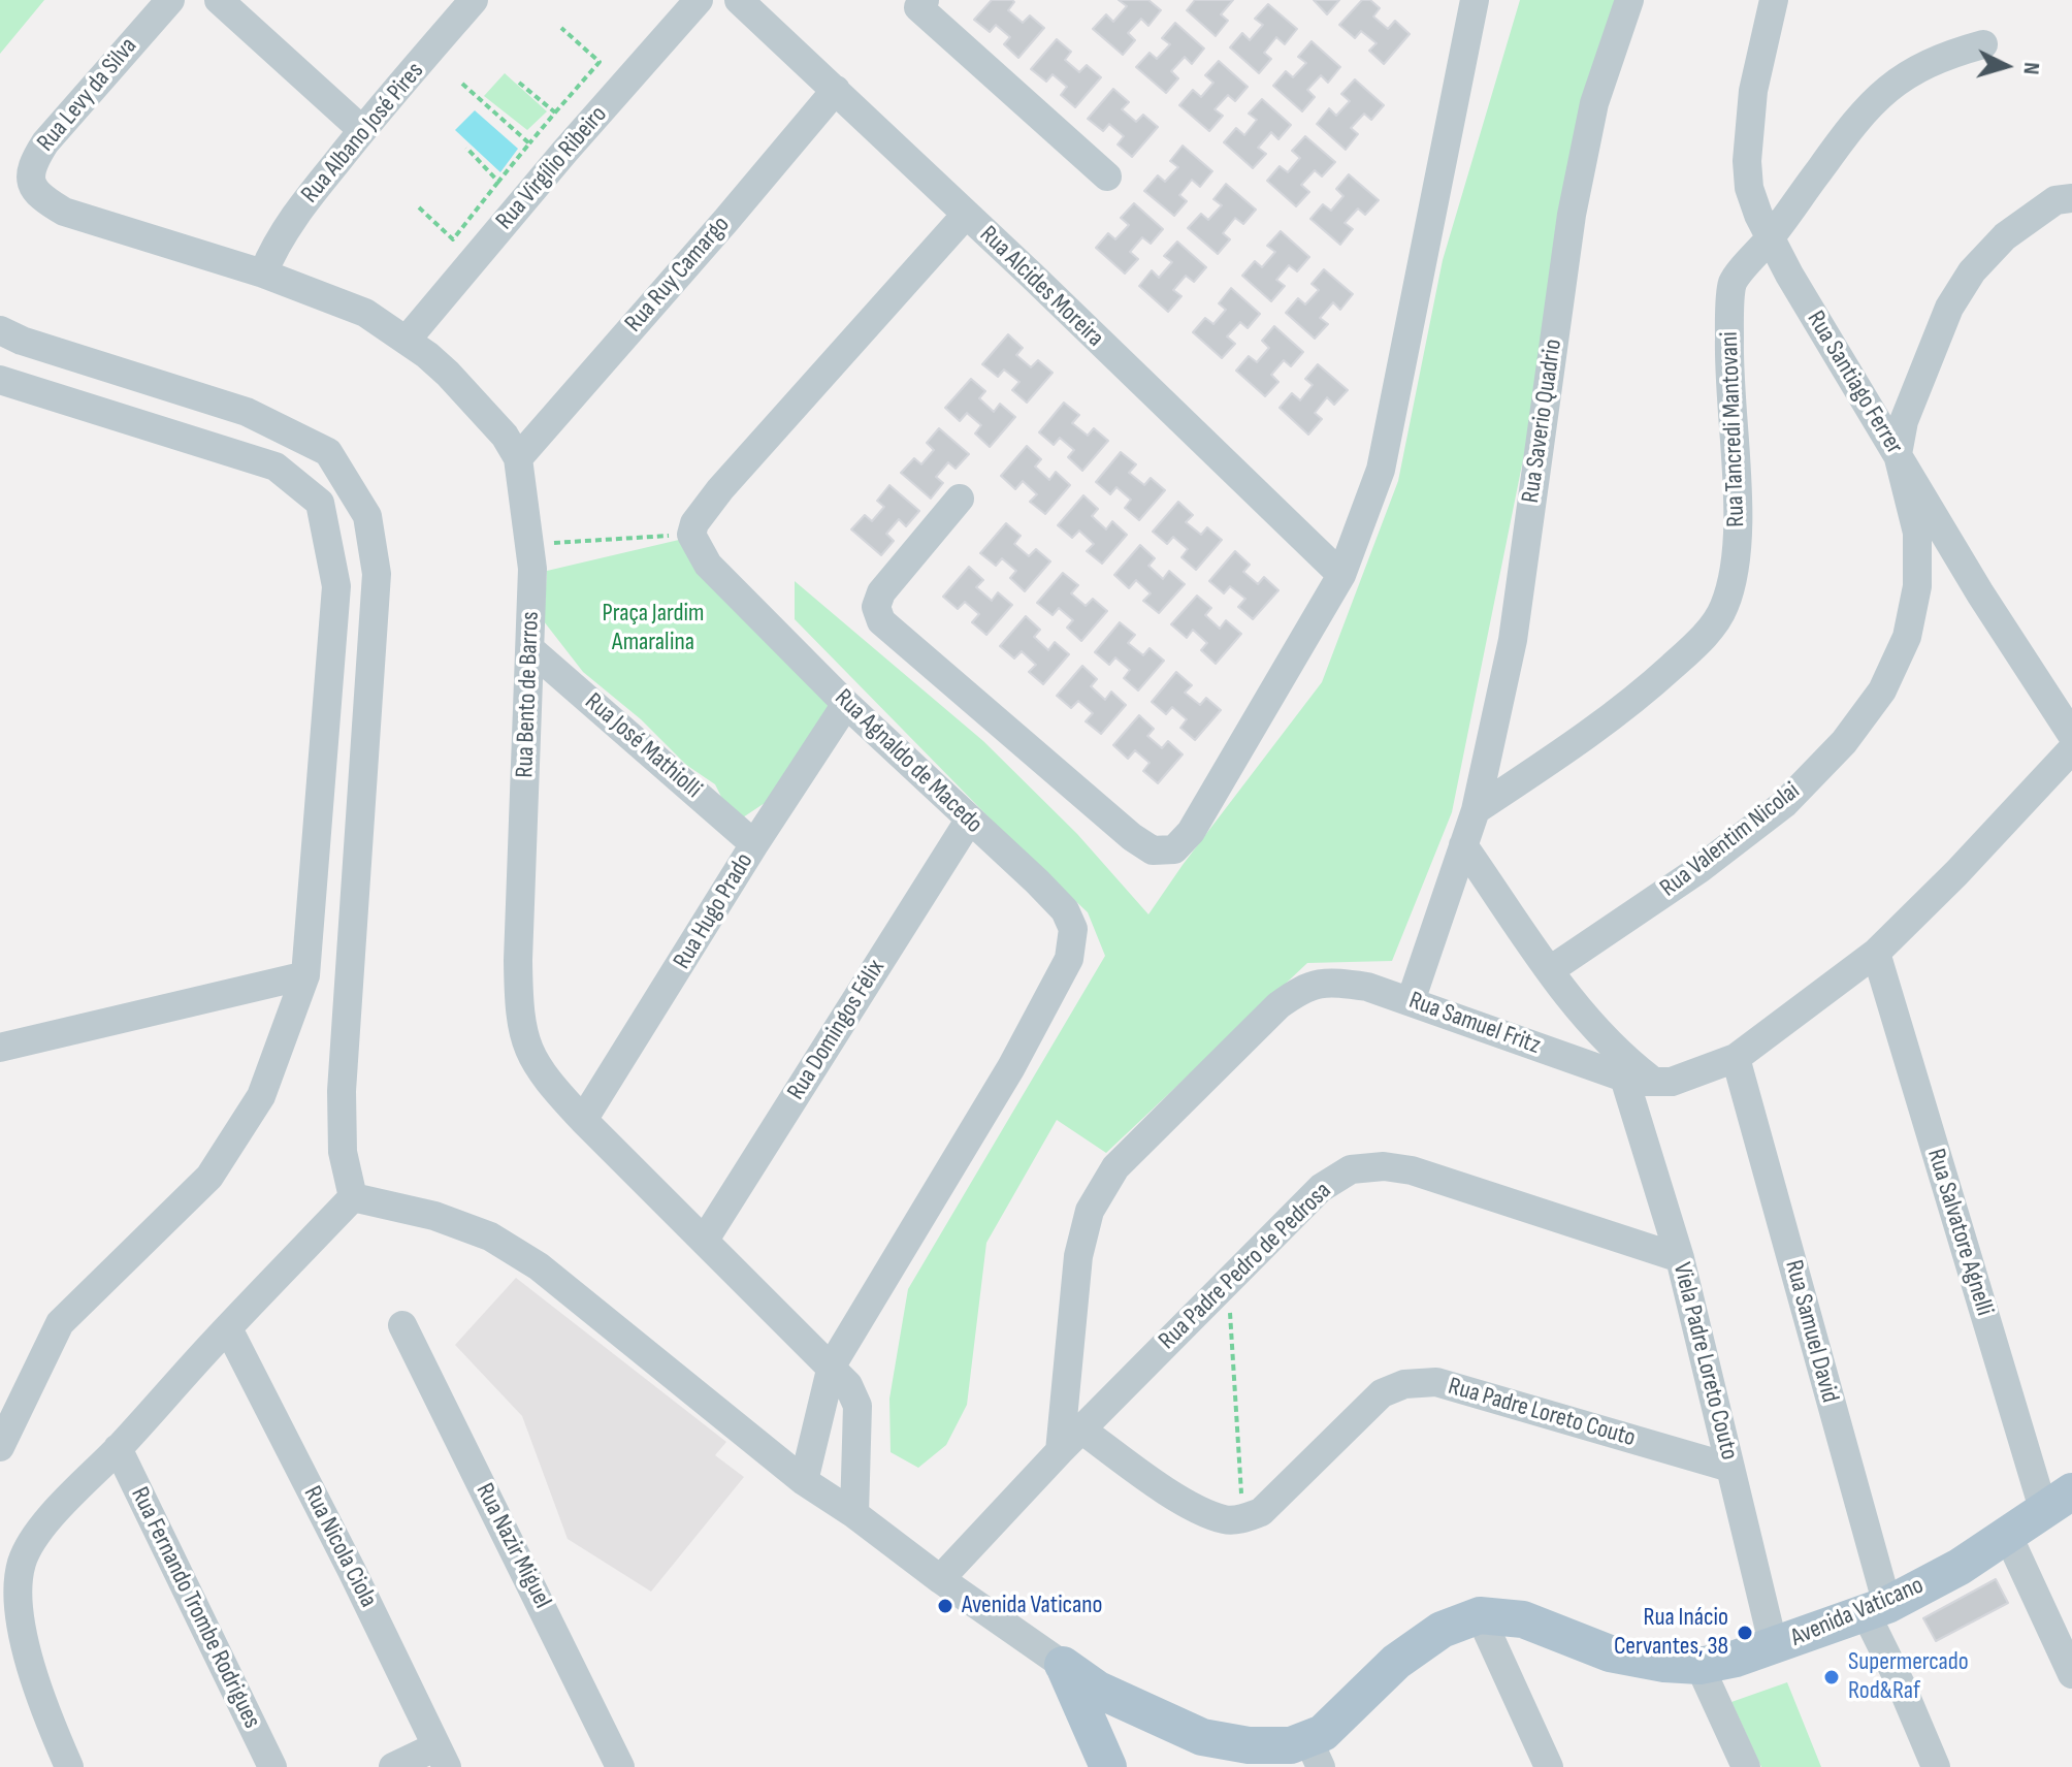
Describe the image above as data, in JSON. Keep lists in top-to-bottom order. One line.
{"streets":{"main road":["Avenida Vaticano"],"street":["Rua Levy da Silva","Rua Albano José Pires","Rua Virgílio Ribeiro","Rua Ruy Camargo","Rua Alcides Moreira","Rua Santiago Ferrer","Rua Saverio Quadrio","Rua Tancredi Mantovani","Rua Bento de Barros","Rua José Mathiolli","Rua Agnaldo de Macedo","Rua Valentim Nicolai","Rua Hugo Prado","Rua Samuel Fritz","Rua Domingos Félix","Rua Salvatore Agnelli","Rua Padre Pedro de Pedrosa","Rua Samuel David","Viela Padre Loreto Couto","Rua Padre Loreto Couto","Rua Nazir Miguel","Rua Nicola Ciola","Rua Fernando Trombe Rodrigues"]},"crossings":[["Rua Levy da Silva","Rua Bento de Barros"],["Rua Albano José Pires","Rua Bento de Barros"],["Rua Virgílio Ribeiro","Rua Bento de Barros"],["Rua Ruy Camargo","Rua Alcides Moreira"],["Rua Ruy Camargo","Rua Bento de Barros"],["Rua Santiago Ferrer","Rua Tancredi Mantovani"],["Rua Santiago Ferrer","Rua Valentim Nicolai"],["Rua Saverio Quadrio","Rua Tancredi Mantovani"],["Rua Saverio Quadrio","Rua Samuel Fritz"],["Rua Bento de Barros","Rua José Mathiolli"],["Rua Bento de Barros","Rua Agnaldo de Macedo"],["Rua Bento de Barros","Rua Hugo Prado"],["Rua Bento de Barros","Rua Domingos Félix"],["Rua Bento de Barros","Avenida Vaticano"],["Rua José Mathiolli","Rua Hugo Prado"],["Rua Agnaldo de Macedo","Rua Hugo Prado"],["Rua Agnaldo de Macedo","Rua Domingos Félix"],["Rua Samuel Fritz","Rua Salvatore Agnelli"],["Rua Samuel Fritz","Rua Padre Pedro de Pedrosa"],["Rua Samuel Fritz","Rua Samuel David"],["Rua Samuel Fritz","Viela Padre Loreto Couto"],["Rua Salvatore Agnelli","Avenida Vaticano"],["Rua Padre Pedro de Pedrosa","Viela Padre Loreto Couto"],["Rua Padre Pedro de Pedrosa","Avenida Vaticano"],["Rua Samuel David","Avenida Vaticano"],["Viela Padre Loreto Couto","Rua Padre Loreto Couto"],["Viela Padre Loreto Couto","Avenida Vaticano"]],"parks":["Praça Jardim Amaralina"],"places":["Avenida Vaticano","Rua Inácio Cervantes, 38","Supermercado Rod&Raf"],"north":"right"}
